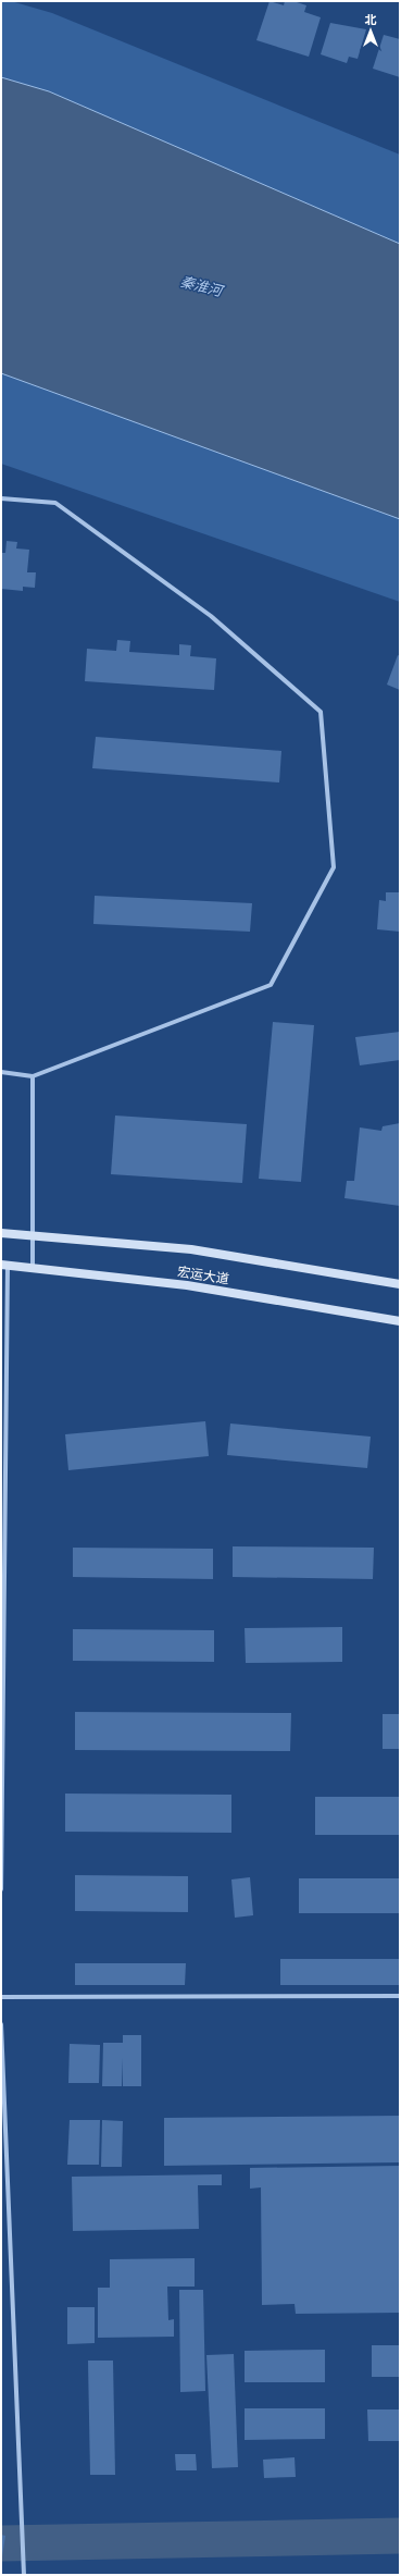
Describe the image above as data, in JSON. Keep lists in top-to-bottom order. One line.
{"streets":{"main road":["宏运大道"]},"water":["秦淮河"],"north":"top"}
